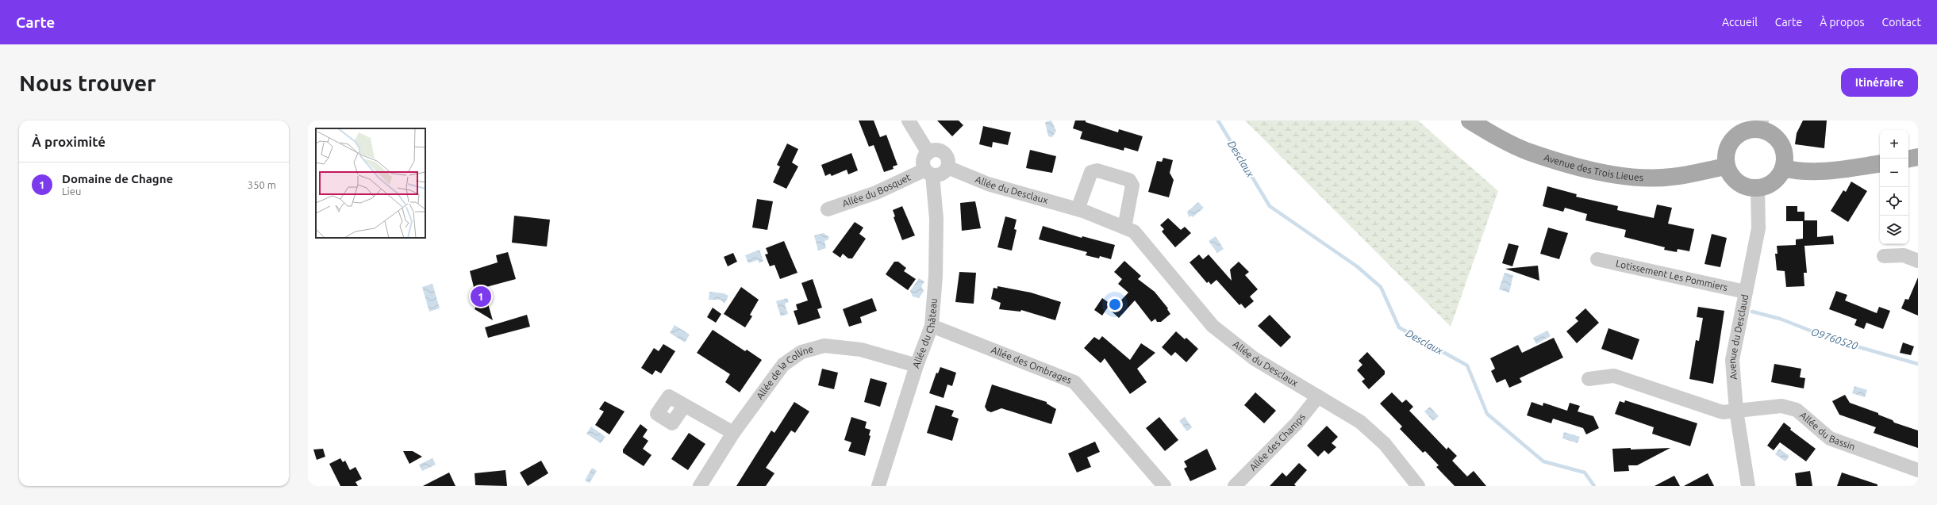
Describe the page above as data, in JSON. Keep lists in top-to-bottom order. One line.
{"streets":{"main road":["Avenue des Trois Lieues"],"street":["Allée du Desclaux","Allée du Bosquet","Lotissement Les Pommiers","Allée du Château","Avenue du Desclaud","Allée des Ombrages","Allée de la Colline","Allée du Bassin","Allée des Champs"]},"crossings":[["Avenue des Trois Lieues","Avenue du Desclaud"],["Allée du Desclaux","Allée du Bosquet"],["Allée du Desclaux","Allée du Château"],["Allée du Desclaux","Allée des Champs"],["Allée du Bosquet","Allée du Château"],["Lotissement Les Pommiers","Avenue du Desclaud"],["Allée du Château","Allée des Ombrages"],["Allée du Château","Allée de la Colline"],["Avenue du Desclaud","Allée du Bassin"]],"water":["Desclaux","O9760520"],"page":{"header":"Carte","nav":["Accueil","Carte","À propos","Contact"],"buttons":"Itinéraire","title":"Nous trouver","heading":"À proximité","map_buttons":["+","−"],"list":[{"mark":"1","name":"Domaine de Chagne","note":"Lieu","value":"350 m"}],"pins":"1"}}
